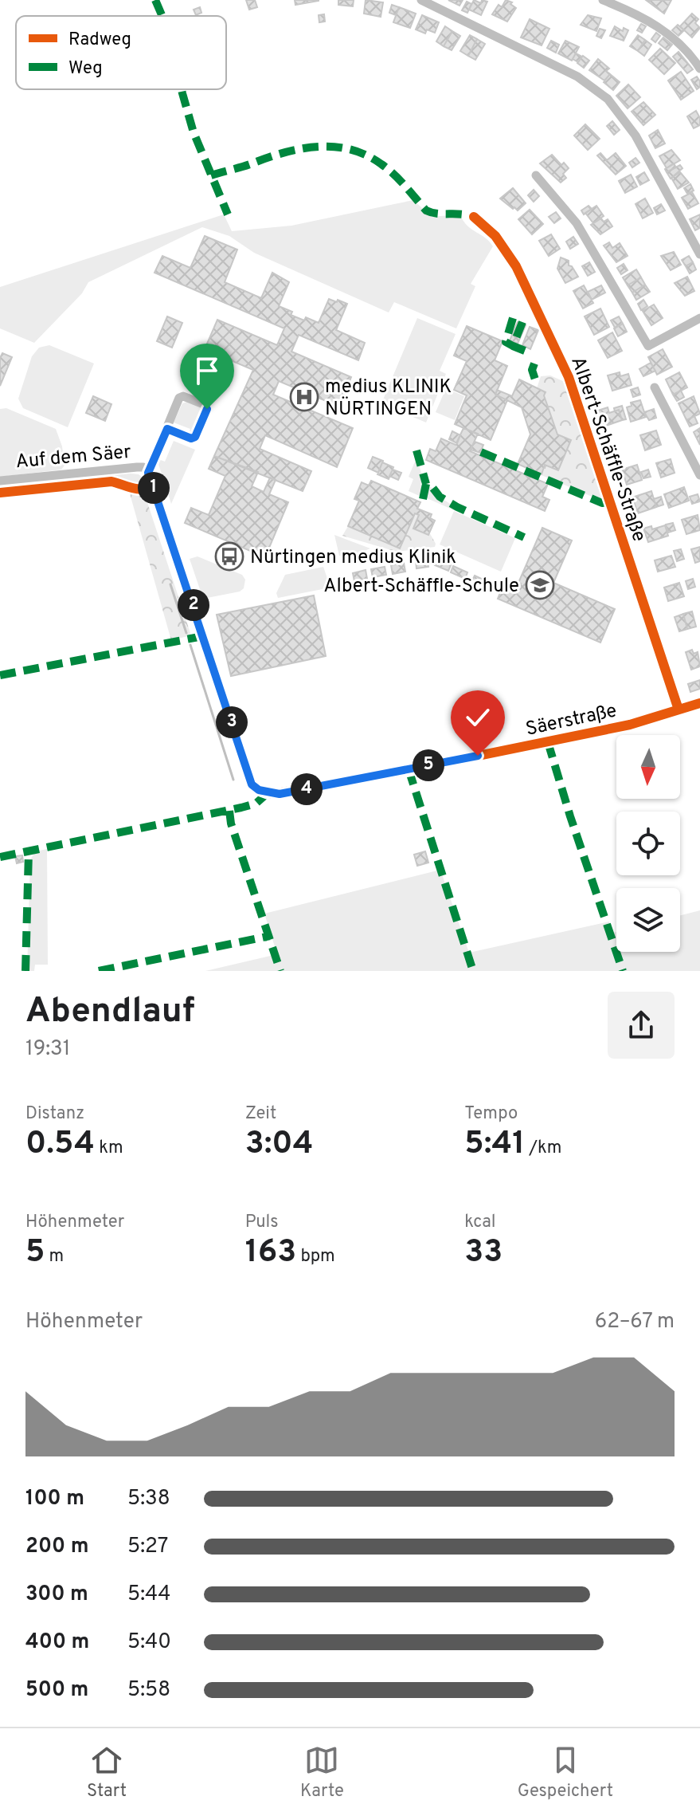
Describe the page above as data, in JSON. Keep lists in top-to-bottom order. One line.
{"streets":{"street":["Albert-Schäffle-Straße","Auf dem Säer","Säerstraße"]},"crossings":[["Albert-Schäffle-Straße","Säerstraße"],["Auf dem Säer","Säerstraße"]],"places":{"hospital":["medius KLINIK NÜRTINGEN"],"bus stop":["Nürtingen medius Klinik"],"school or university":["Albert-Schäffle-Schule"]},"legend":["Radweg","Weg"],"north":"bottom","page":{"pins":["1","2","3","5","4"],"heading":["Abendlauf","19:31"],"stats":[["Distanz","0.54 km"],["Zeit","3:04"],["Tempo","5:41 /km"],["Höhenmeter","5 m"],["Puls","163 bpm"],["kcal","33"]],"chart":["Höhenmeter","62–67 m"],"list":[{"name":"100 m","note":"5:38"},{"name":"200 m","note":"5:27"},{"name":"300 m","note":"5:44"},{"name":"400 m","note":"5:40"},{"name":"500 m","note":"5:58"}],"tabs":["Start","Karte","Gespeichert"]}}
